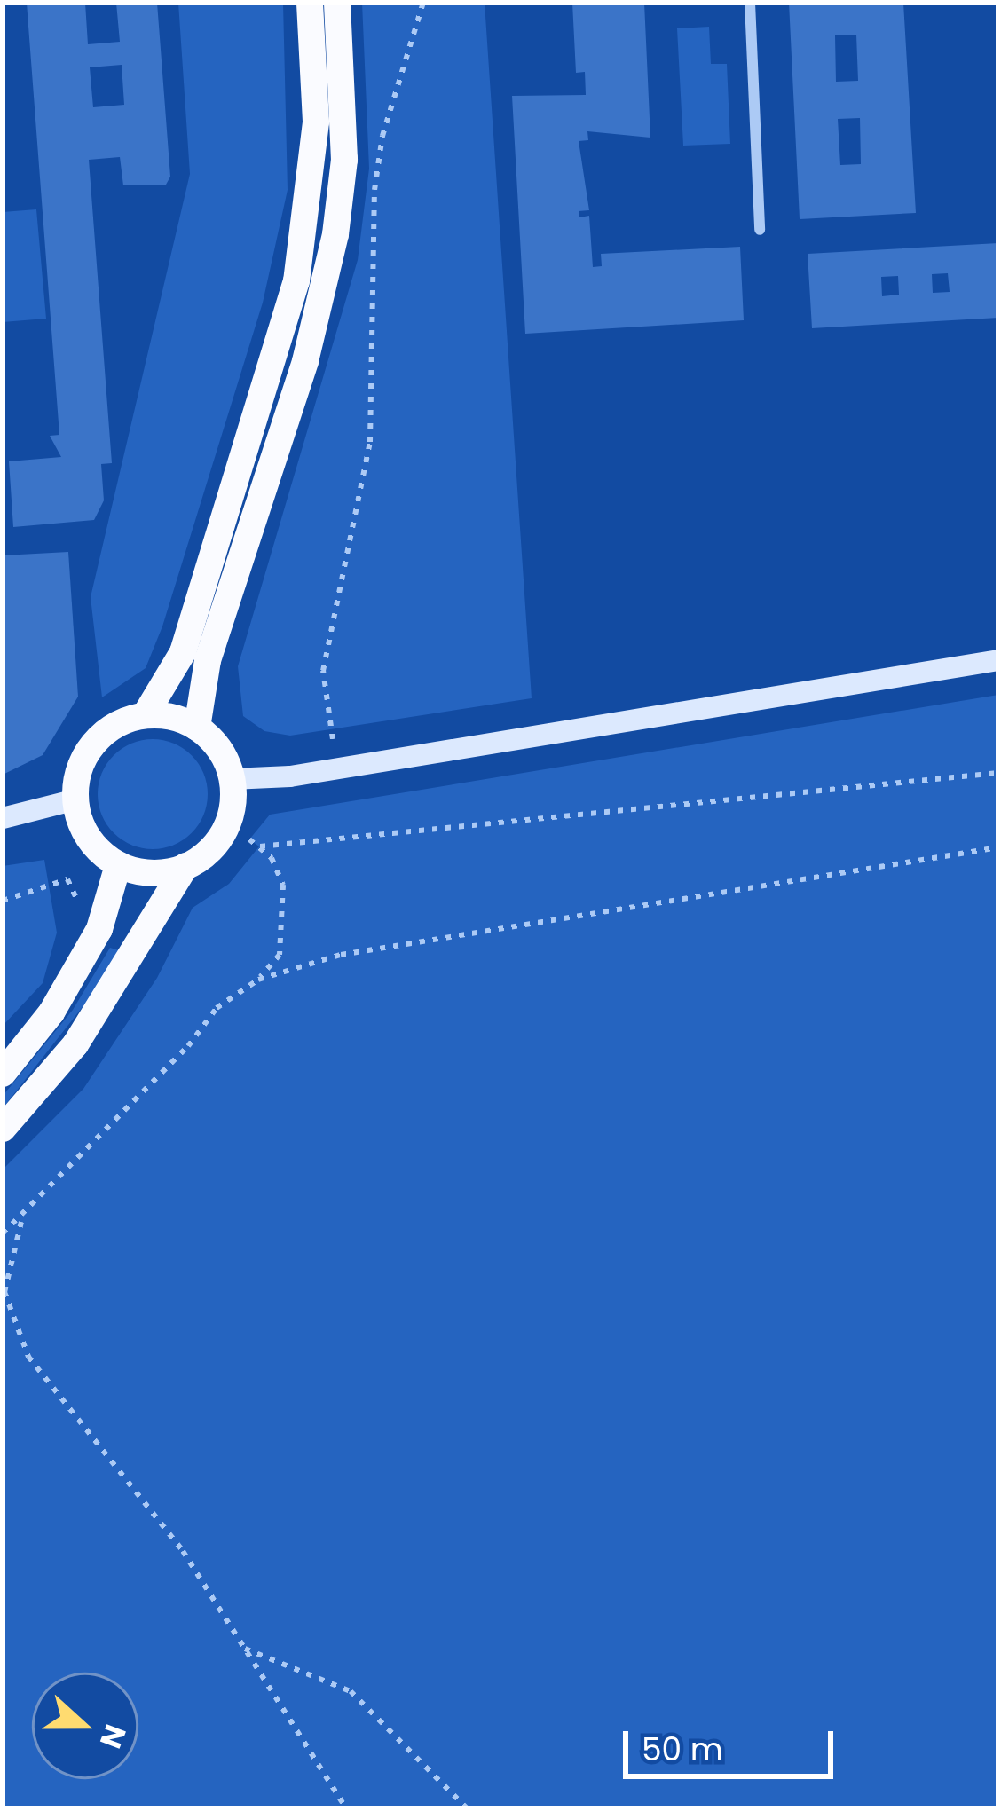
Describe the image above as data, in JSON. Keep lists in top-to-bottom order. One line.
{"scale_bar":"50 m","north":"right"}
